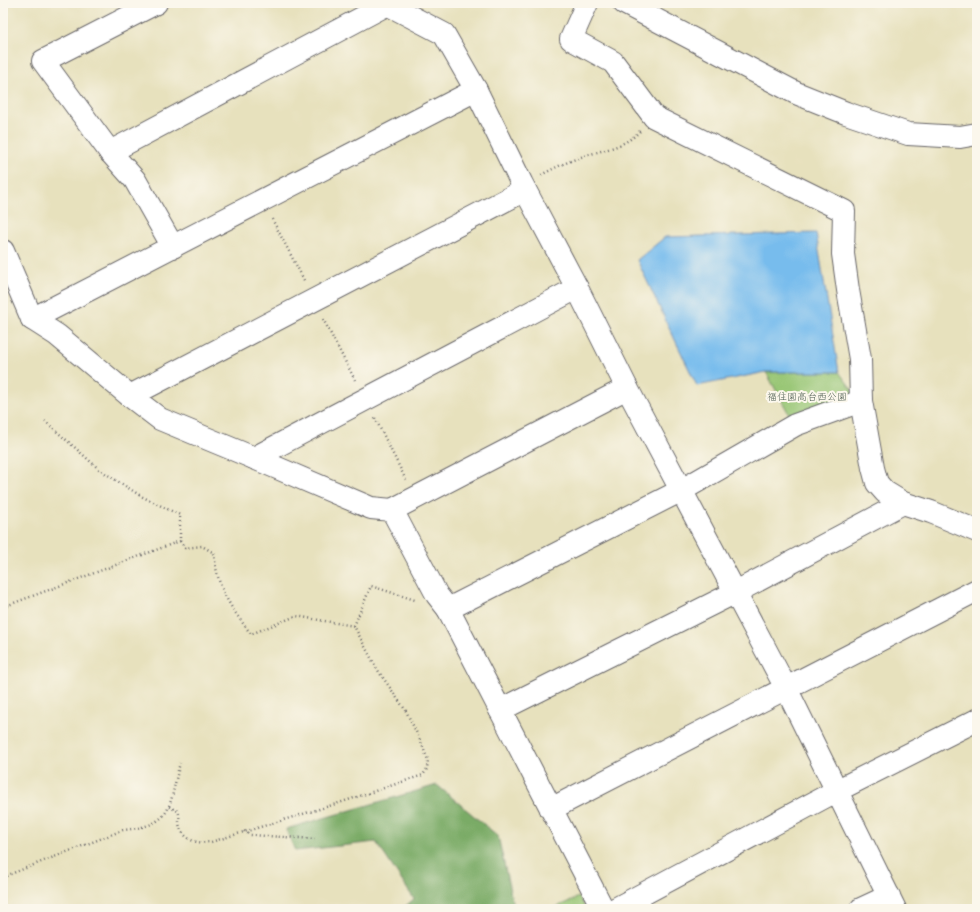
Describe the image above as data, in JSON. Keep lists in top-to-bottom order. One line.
{"parks":["福住園高台西公園"]}
